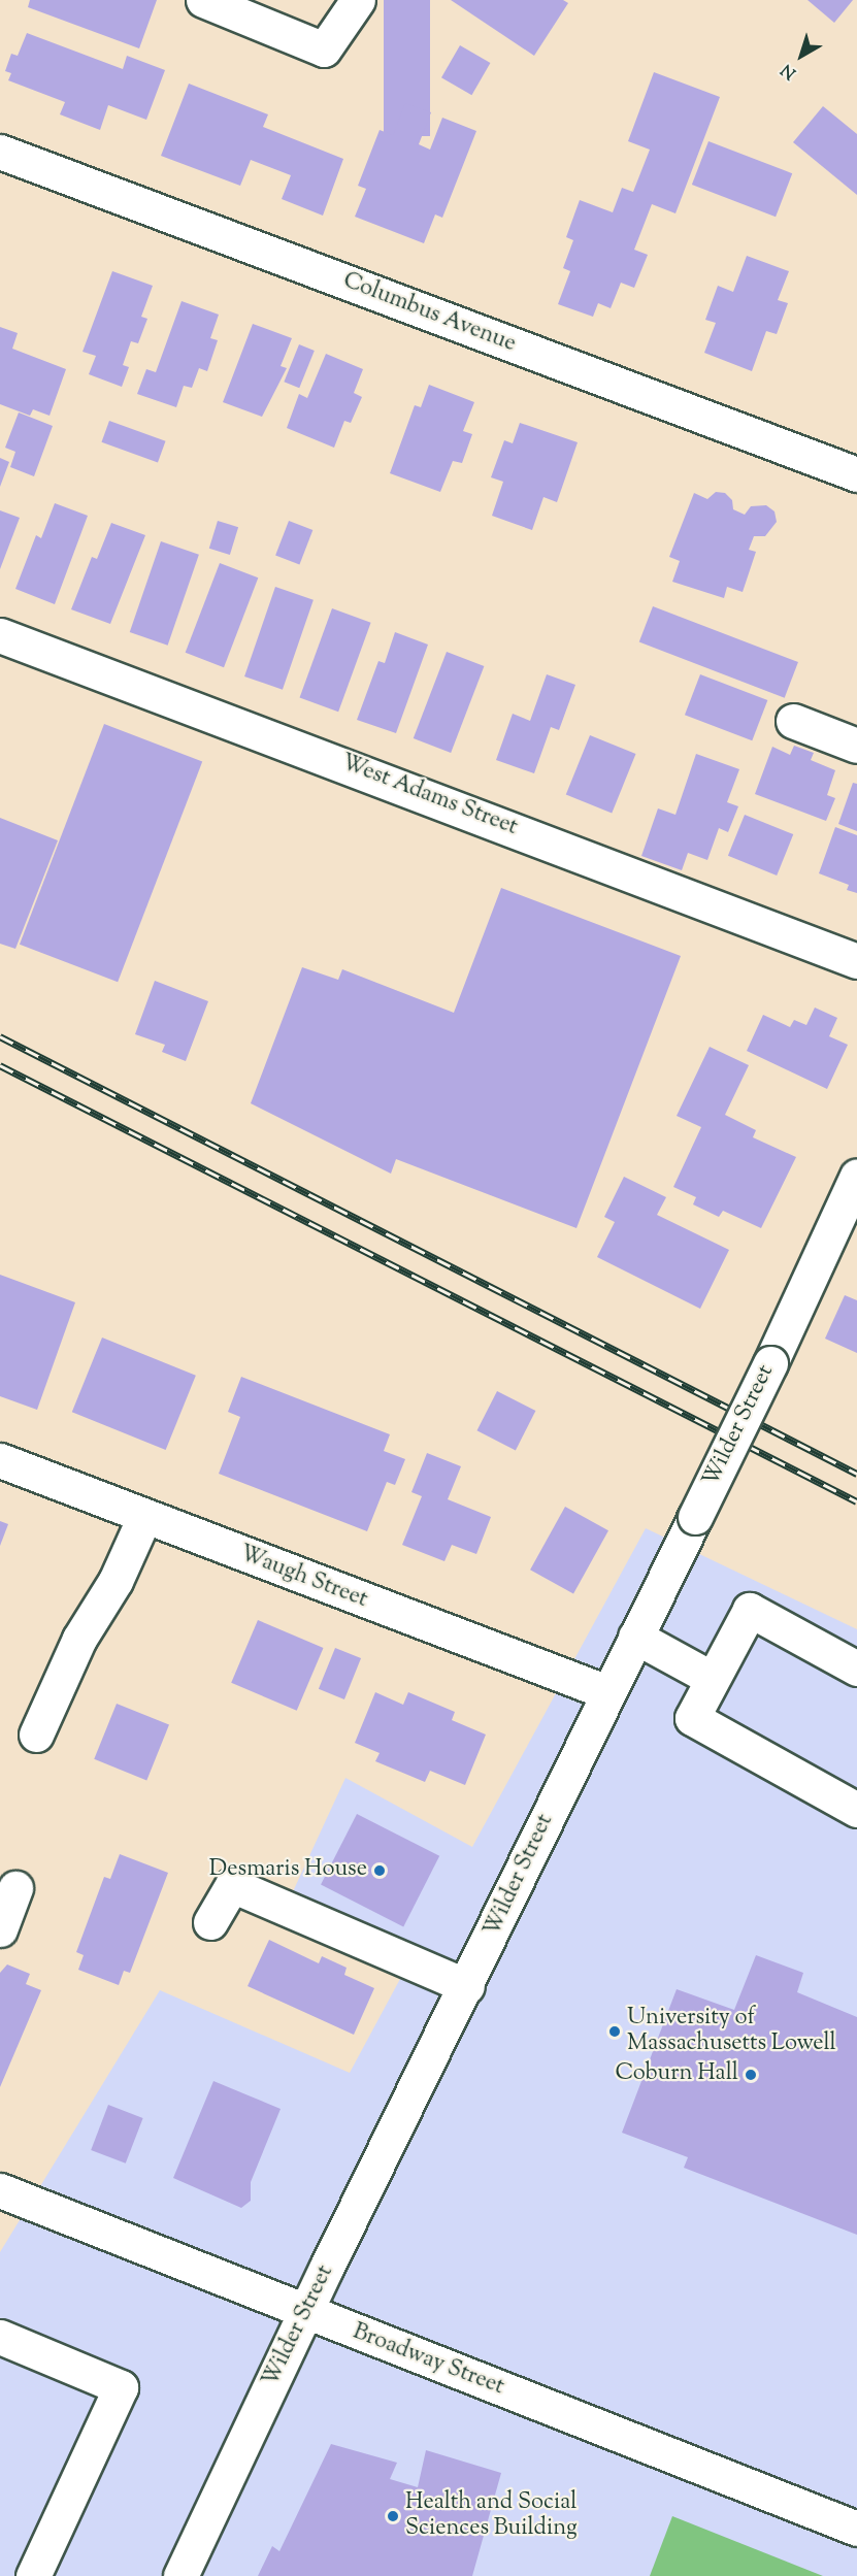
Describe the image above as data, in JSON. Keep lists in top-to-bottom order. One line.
{"streets":{"street":["Columbus Avenue","West Adams Street","Wilder Street","Waugh Street","Broadway Street"]},"crossings":[["Wilder Street","Waugh Street"],["Wilder Street","Broadway Street"]],"places":["Desmaris House","University of Massachusetts Lowell","Coburn Hall","Health and Social Sciences Building"],"north":"bottom left"}
